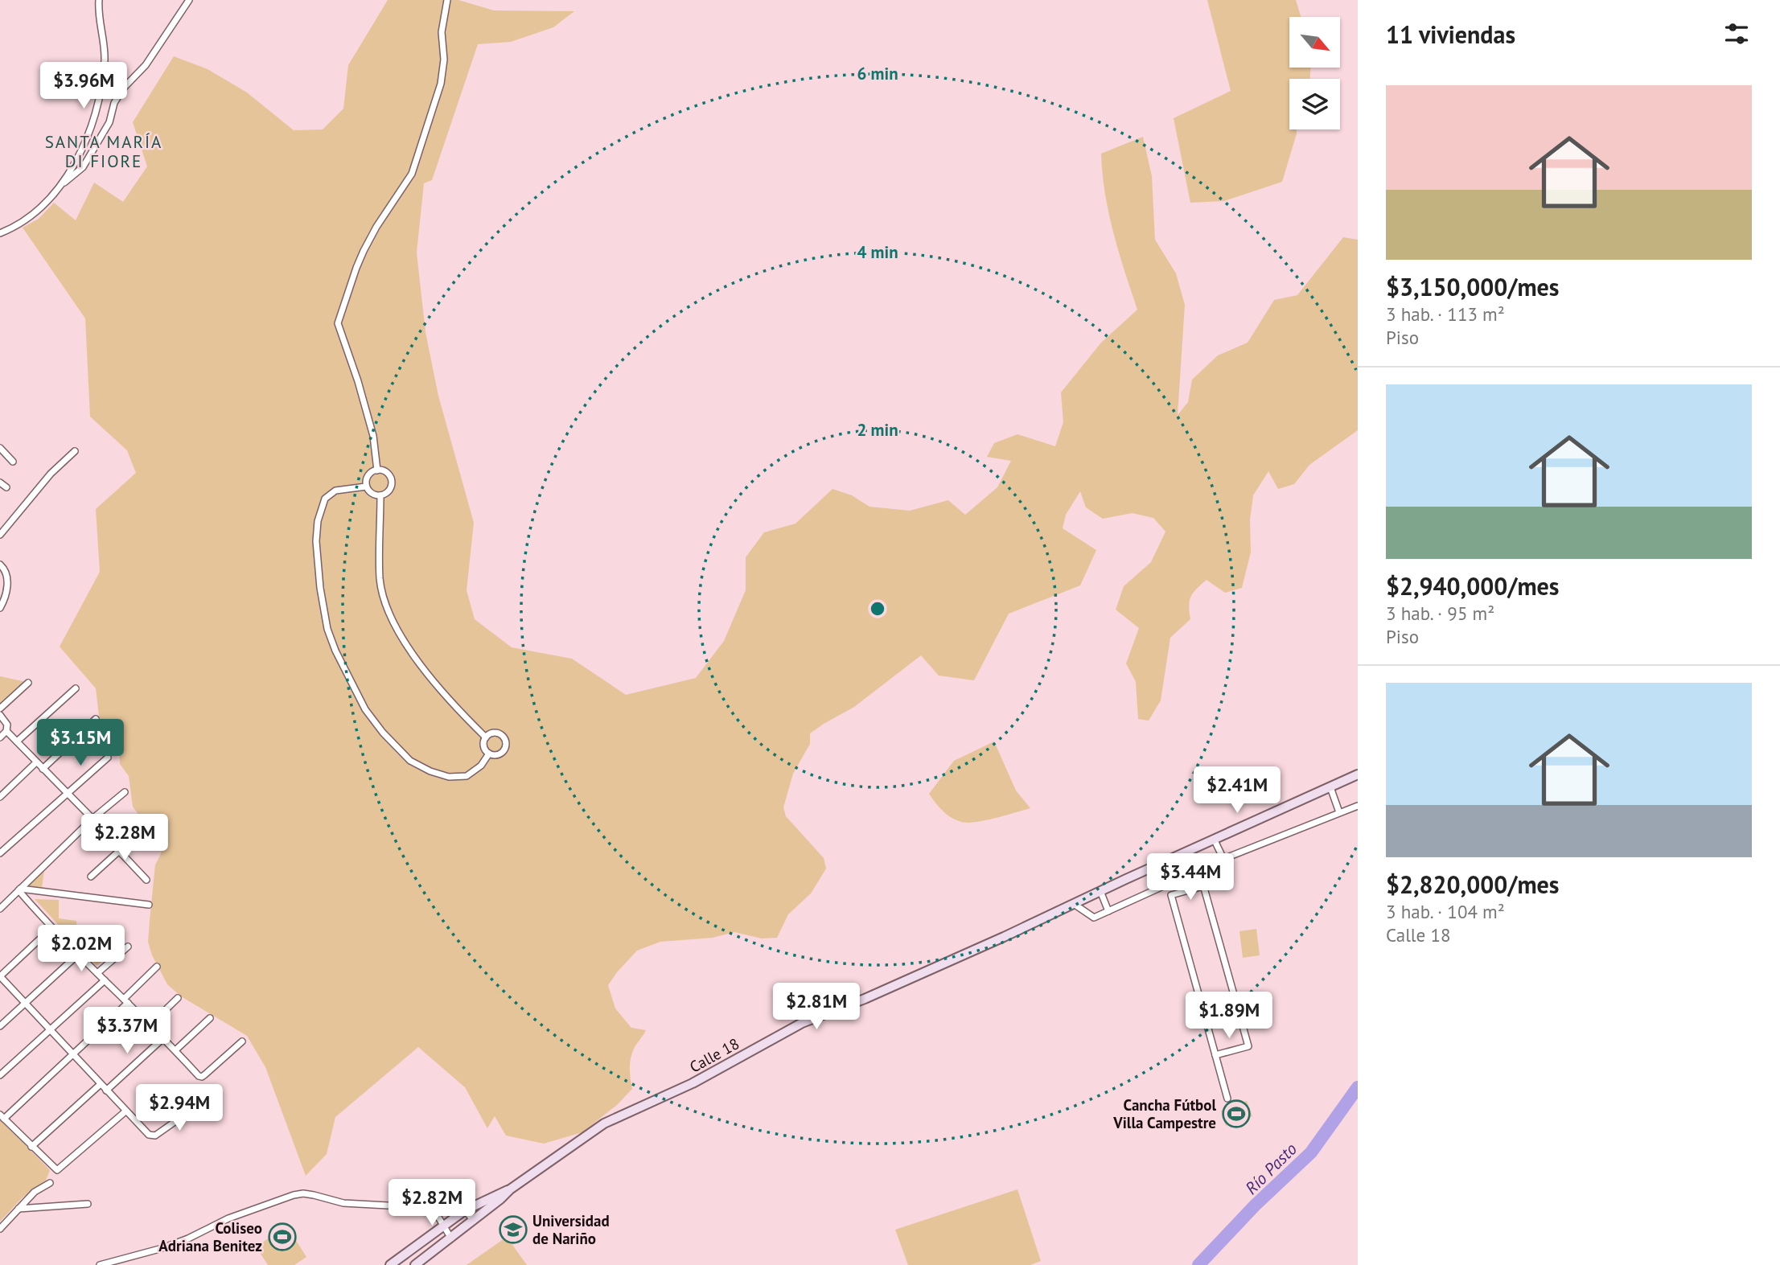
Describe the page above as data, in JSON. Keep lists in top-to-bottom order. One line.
{"streets":{"main road":["Calle 18"]},"districts":["SANTA MARÍA DI FIORE"],"water":["Río Pasto"],"places":{"sports":["Cancha Fútbol Villa Campestre","Coliseo Adriana Benitez"],"school or university":["Universidad de Nariño"]},"north":"bottom right","page":{"heading":"11 viviendas","price":["$3.96M","$3.15M","$2.41M","$2.28M","$3.44M","$2.02M","$2.81M","$1.89M","$3.37M","$2.94M","$2.82M"],"list":[{"name":"$3,150,000/mes","note":"3 hab. · 113 m² · Piso"},{"name":"$2,940,000/mes","note":"3 hab. · 95 m² · Piso"},{"name":"$2,820,000/mes","note":"3 hab. · 104 m² · Calle 18"}]},"rings":["6 min","4 min","2 min"]}
